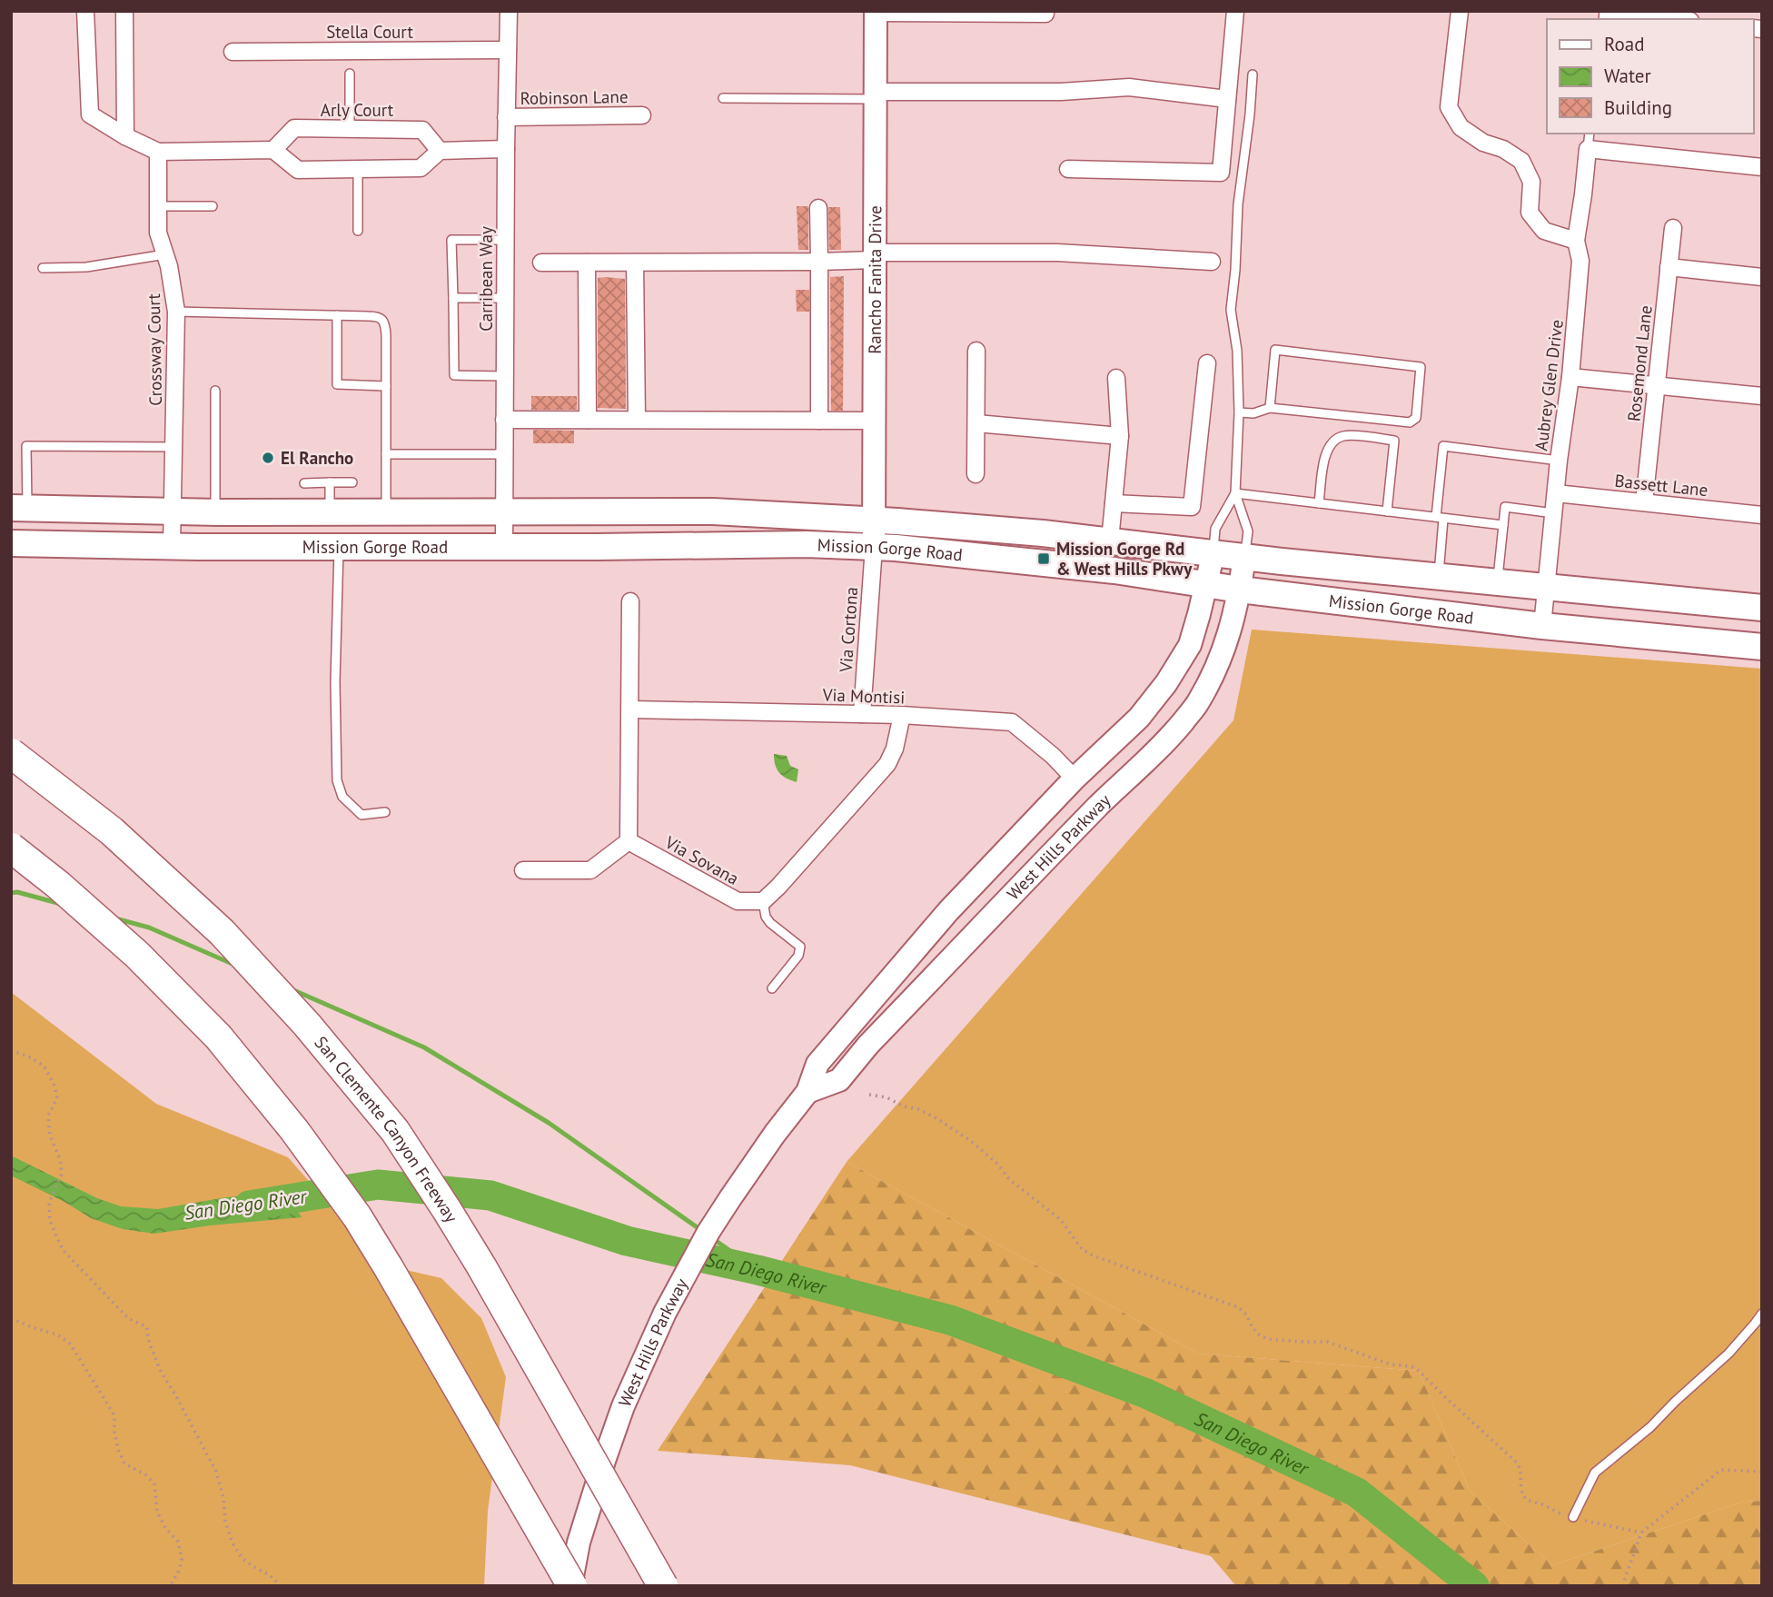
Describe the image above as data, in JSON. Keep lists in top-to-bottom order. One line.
{"streets":{"highway":["San Clemente Canyon Freeway"],"main road":["Rancho Fanita Drive","Mission Gorge Road","West Hills Parkway"],"street":["Stella Court","Robinson Lane","Arly Court","Carribean Way","Crossway Court","Rosemond Lane","Aubrey Glen Drive","Bassett Lane","Via Cortona","Via Montisi","Via Sovana"]},"crossings":[["Stella Court","Carribean Way"],["Robinson Lane","Carribean Way"],["Carribean Way","Mission Gorge Road"],["Rancho Fanita Drive","Mission Gorge Road"],["Rancho Fanita Drive","Via Cortona"],["Crossway Court","Mission Gorge Road"],["Rosemond Lane","Bassett Lane"],["Aubrey Glen Drive","Bassett Lane"],["Aubrey Glen Drive","Mission Gorge Road"],["Mission Gorge Road","Via Cortona"],["Mission Gorge Road","West Hills Parkway"],["Via Cortona","Via Montisi"],["Via Montisi","West Hills Parkway"]],"water":["San Diego River"],"places":{"other":["El Rancho"],"transit":["Mission Gorge Rd & West Hills Pkwy"]},"legend":["Road","Water","Building"]}
